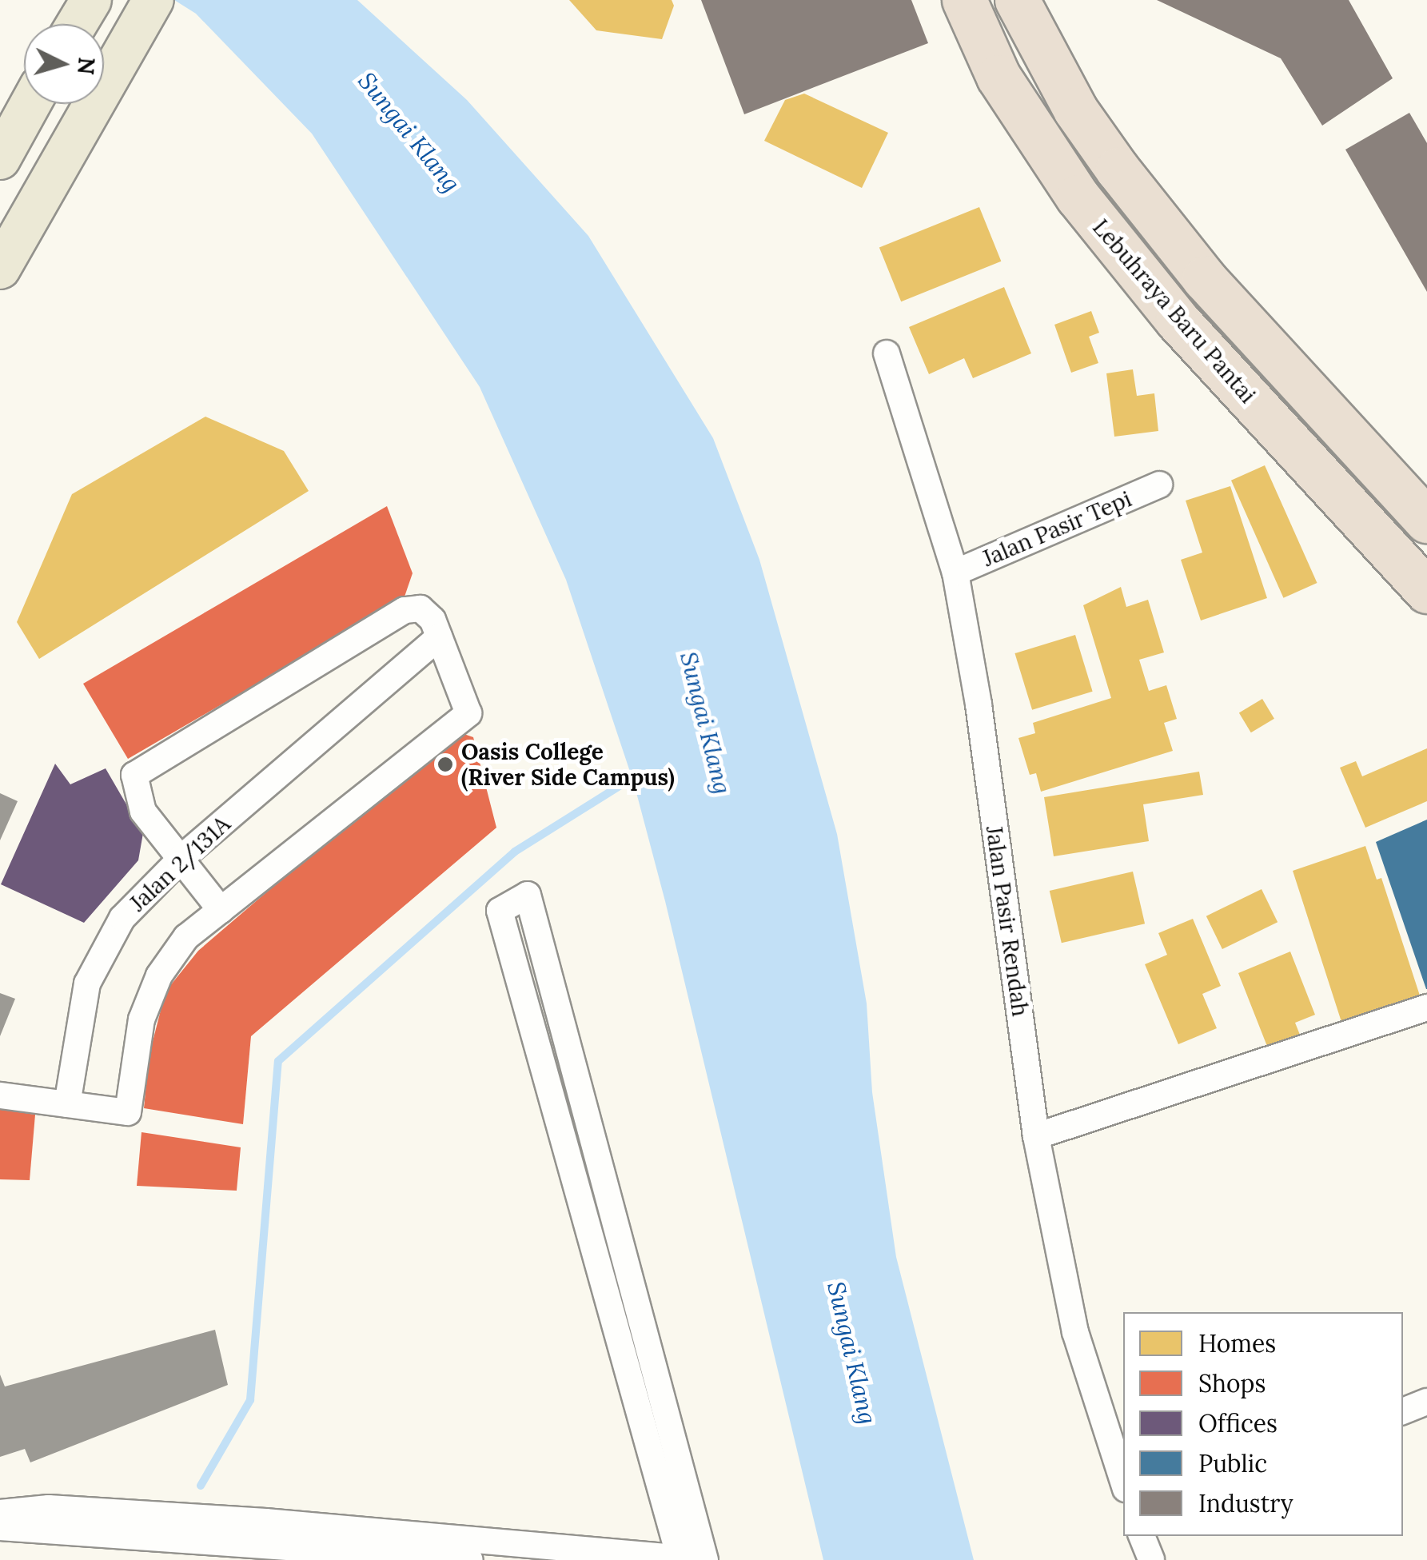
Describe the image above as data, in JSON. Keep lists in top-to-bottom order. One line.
{"streets":{"highway":["Lebuhraya Baru Pantai"],"street":["Jalan Pasir Tepi","Jalan 2/131A","Jalan Pasir Rendah"]},"crossings":[["Jalan Pasir Tepi","Jalan Pasir Rendah"]],"water":["Sungai Klang"],"places":["Oasis College (River Side Campus)"],"legend":["Homes","Shops","Offices","Public","Industry"],"north":"right"}
